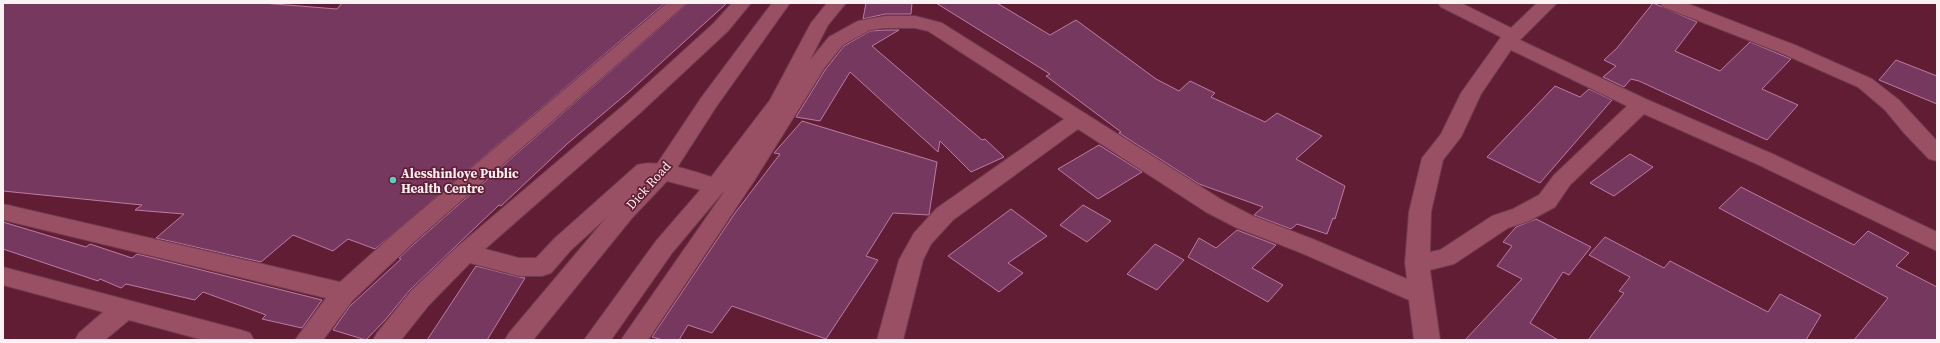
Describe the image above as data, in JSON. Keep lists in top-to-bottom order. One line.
{"streets":{"street":["Dick Road"]},"places":["Alesshinloye Public Health Centre"]}
